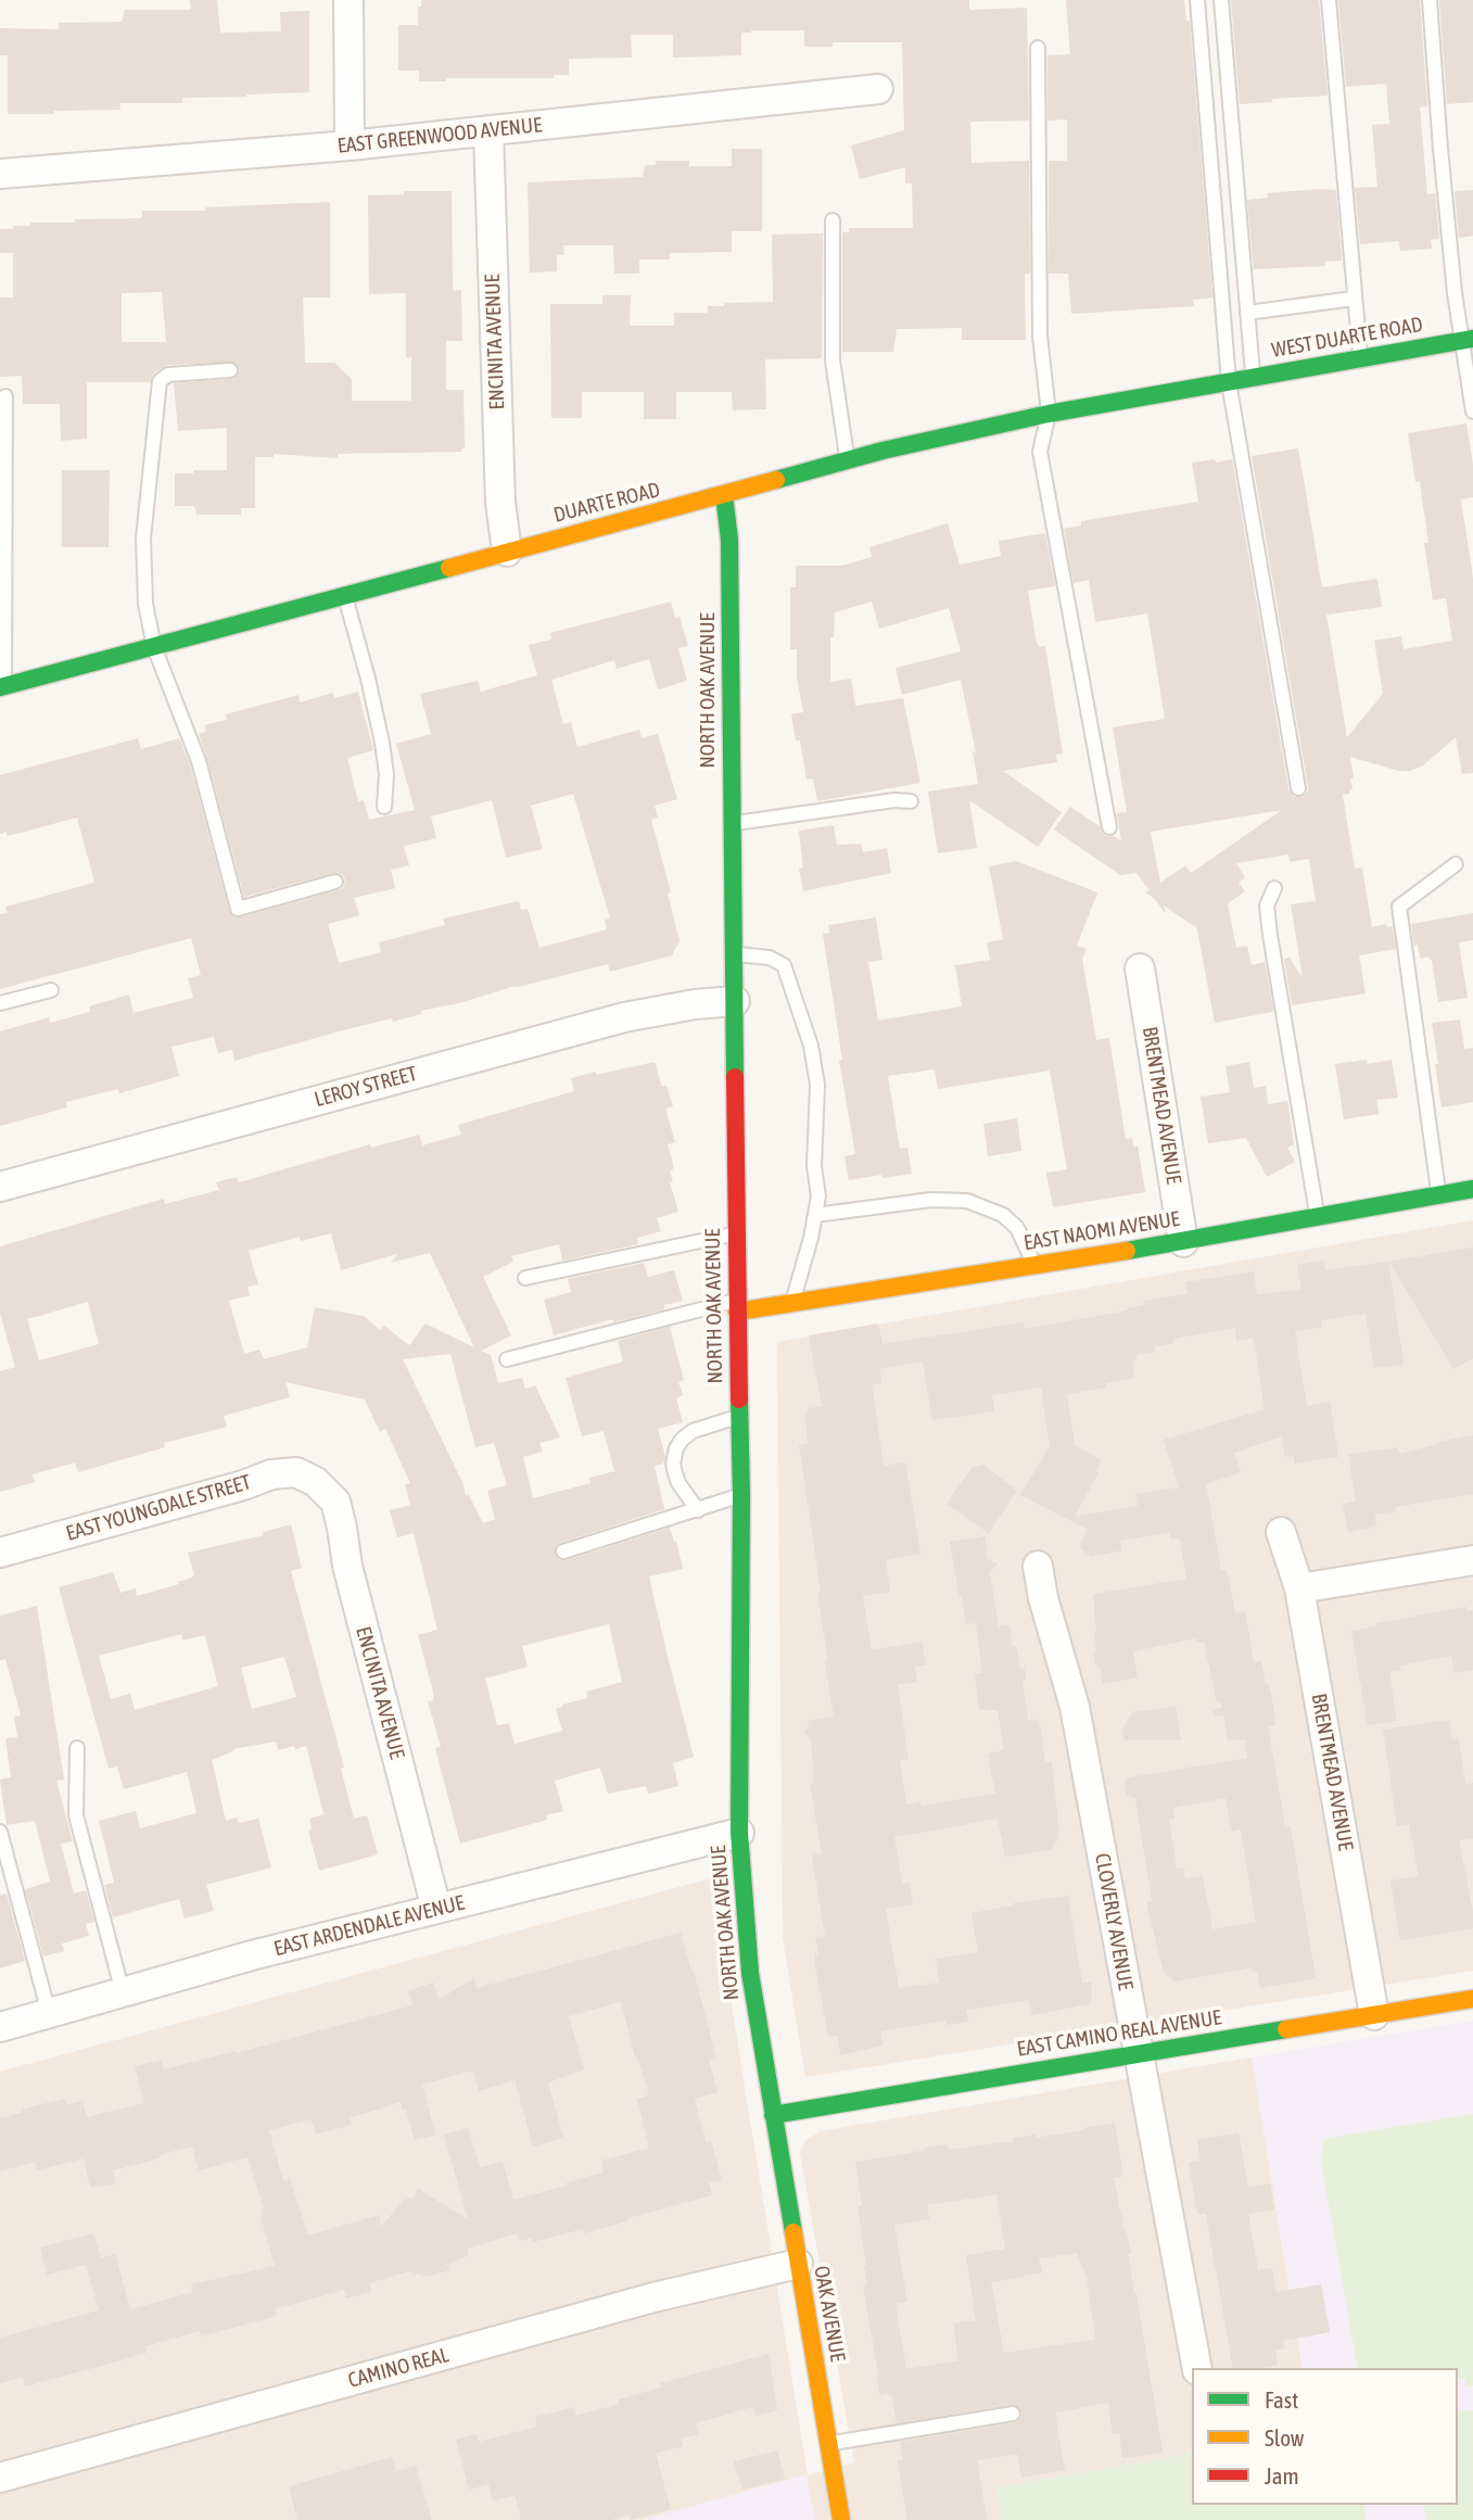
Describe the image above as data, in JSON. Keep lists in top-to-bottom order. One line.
{"streets":{"street":["EAST GREENWOOD AVENUE","WEST DUARTE ROAD","ENCINITA AVENUE","DUARTE ROAD","NORTH OAK AVENUE","LEROY STREET","BRENTMEAD AVENUE","EAST NAOMI AVENUE","EAST YOUNGDALE STREET","CLOVERLY AVENUE","EAST ARDENDALE AVENUE","EAST CAMINO REAL AVENUE","OAK AVENUE","CAMINO REAL"]},"crossings":[["EAST GREENWOOD AVENUE","ENCINITA AVENUE"],["WEST DUARTE ROAD","DUARTE ROAD"],["ENCINITA AVENUE","DUARTE ROAD"],["ENCINITA AVENUE","EAST YOUNGDALE STREET"],["ENCINITA AVENUE","EAST ARDENDALE AVENUE"],["DUARTE ROAD","NORTH OAK AVENUE"],["NORTH OAK AVENUE","LEROY STREET"],["NORTH OAK AVENUE","EAST NAOMI AVENUE"],["NORTH OAK AVENUE","EAST ARDENDALE AVENUE"],["NORTH OAK AVENUE","EAST CAMINO REAL AVENUE"],["NORTH OAK AVENUE","OAK AVENUE"],["BRENTMEAD AVENUE","EAST NAOMI AVENUE"],["BRENTMEAD AVENUE","EAST CAMINO REAL AVENUE"],["CLOVERLY AVENUE","EAST CAMINO REAL AVENUE"],["EAST CAMINO REAL AVENUE","OAK AVENUE"],["OAK AVENUE","CAMINO REAL"]],"legend":["Fast","Slow","Jam"]}
